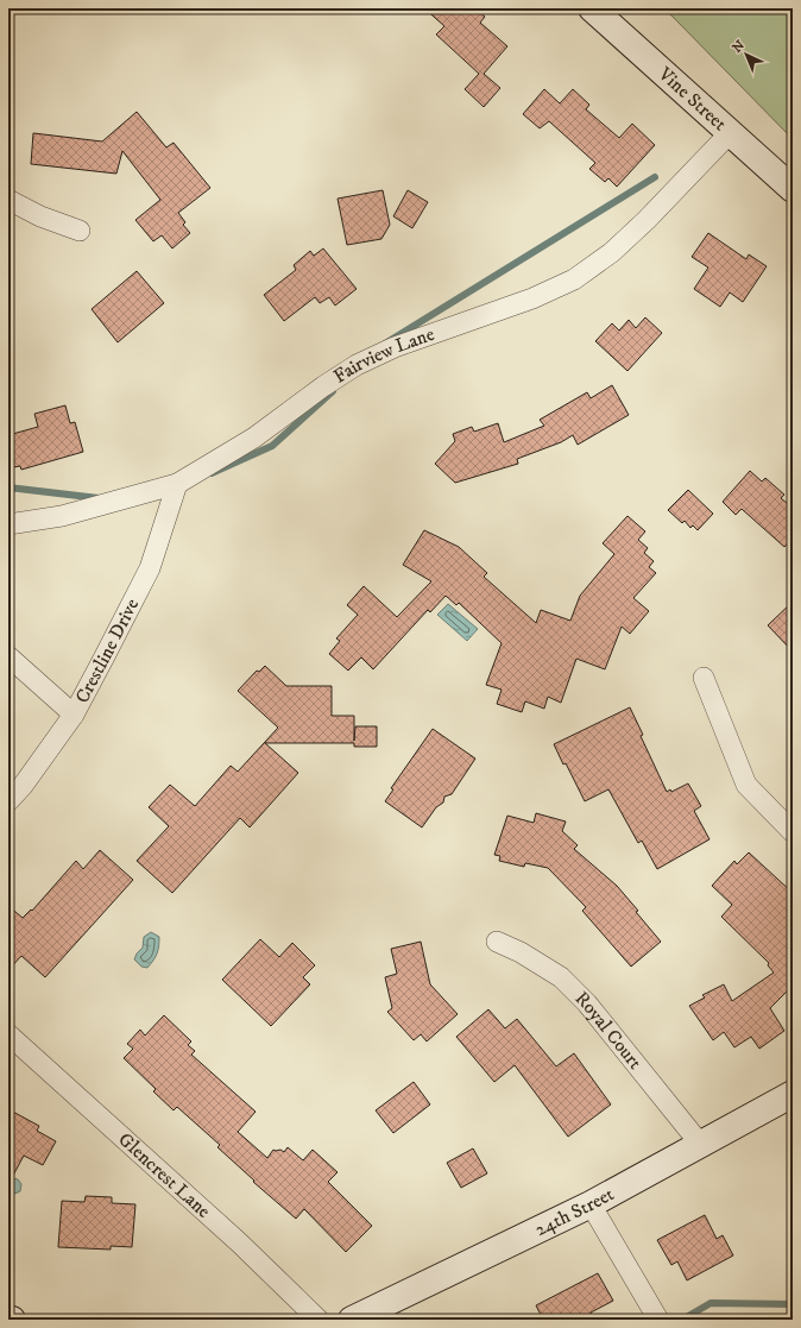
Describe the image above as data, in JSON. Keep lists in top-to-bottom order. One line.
{"streets":{"main road":["Vine Street","24th Street"],"street":["Fairview Lane","Crestline Drive","Royal Court","Glencrest Lane"]},"crossings":[["Vine Street","Fairview Lane"],["Fairview Lane","Crestline Drive"],["Royal Court","24th Street"]],"north":"top left"}
